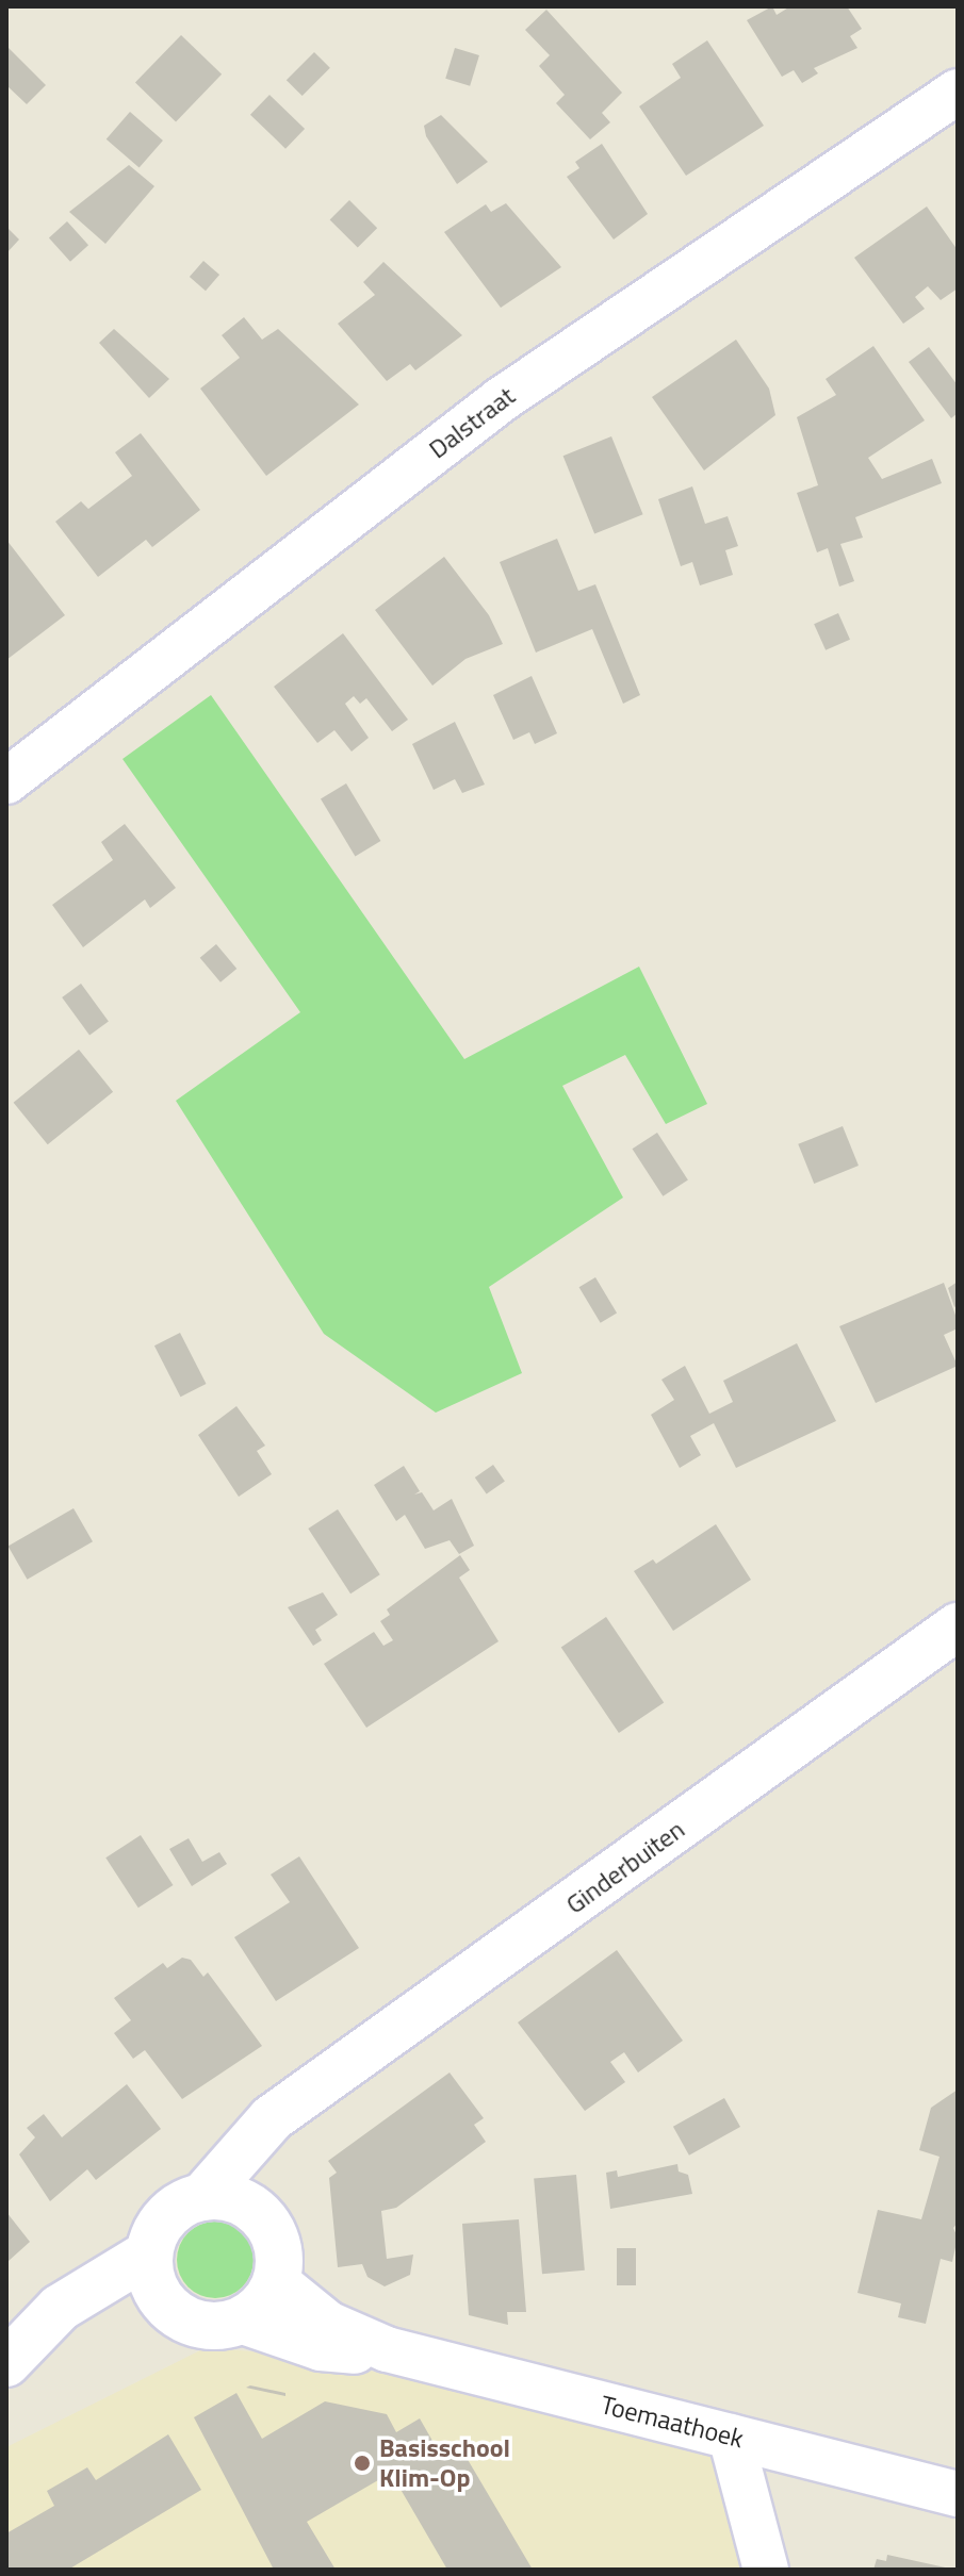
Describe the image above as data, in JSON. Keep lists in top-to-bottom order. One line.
{"streets":{"main road":["Ginderbuiten"],"street":["Dalstraat","Toemaathoek"]},"crossings":[["Ginderbuiten","Toemaathoek"]],"places":["Basisschool Klim-Op"]}
